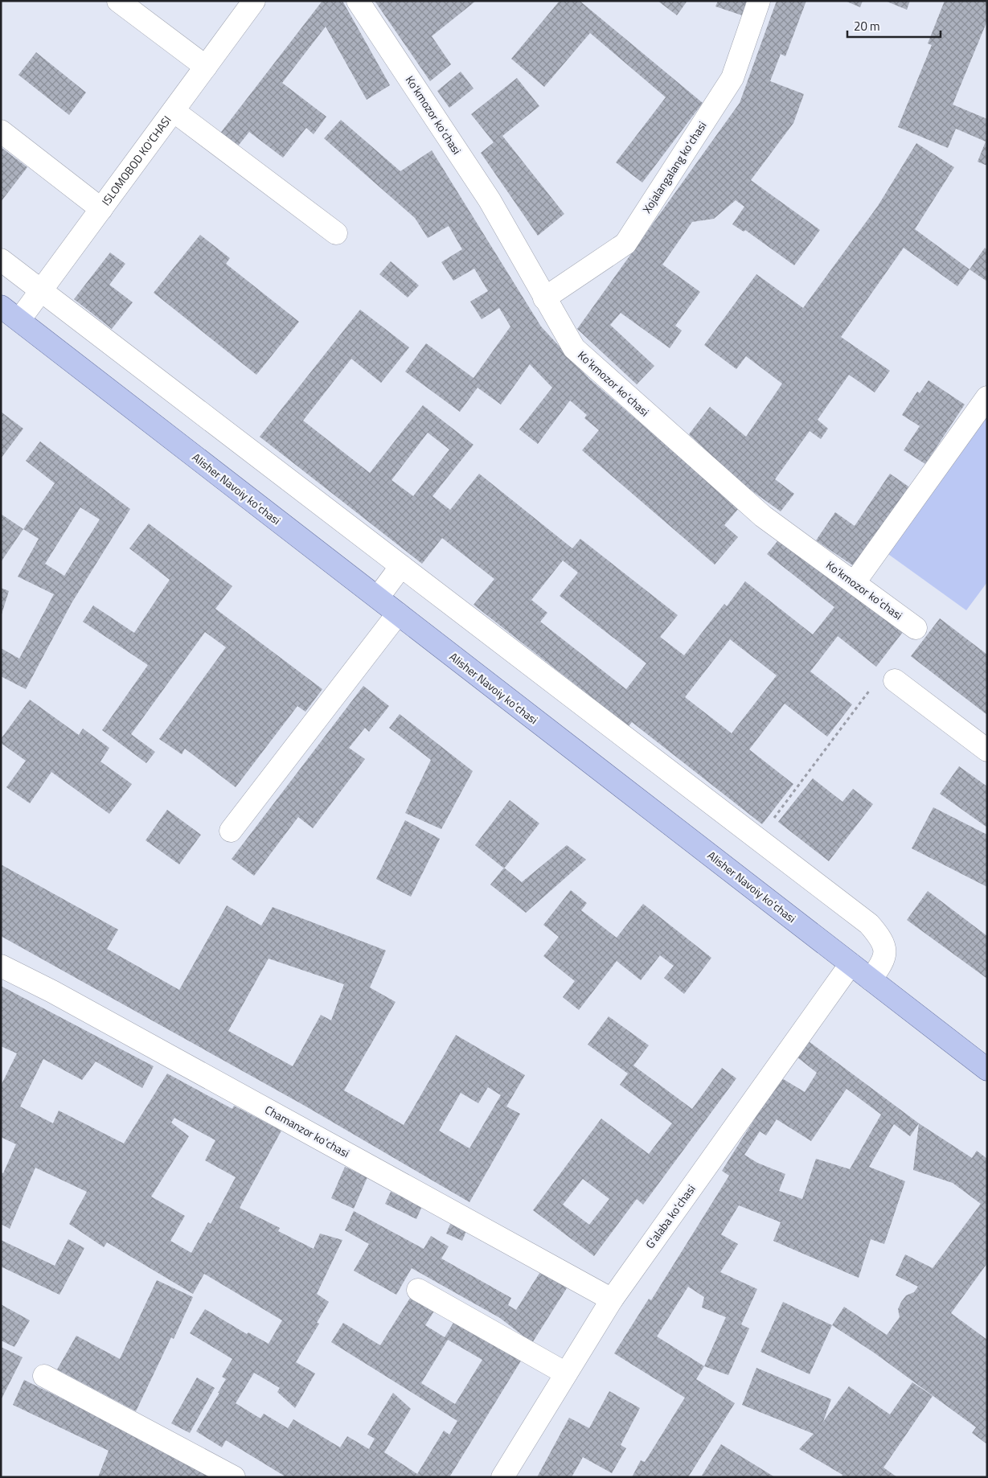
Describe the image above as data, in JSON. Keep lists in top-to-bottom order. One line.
{"streets":{"main road":["Alisher Navoiy koʻchasi"],"street":["Koʻkmozor koʻchasi","ISLOMOBOD KO‘CHASI","Xojalangalang koʻchasi","Chamanzor koʻchasi","Gʻalaba koʻchasi"]},"crossings":[["Koʻkmozor koʻchasi","Xojalangalang koʻchasi"],["ISLOMOBOD KO‘CHASI","Alisher Navoiy koʻchasi"],["Alisher Navoiy koʻchasi","Gʻalaba koʻchasi"],["Chamanzor koʻchasi","Gʻalaba koʻchasi"]],"scale_bar":"20 m"}
